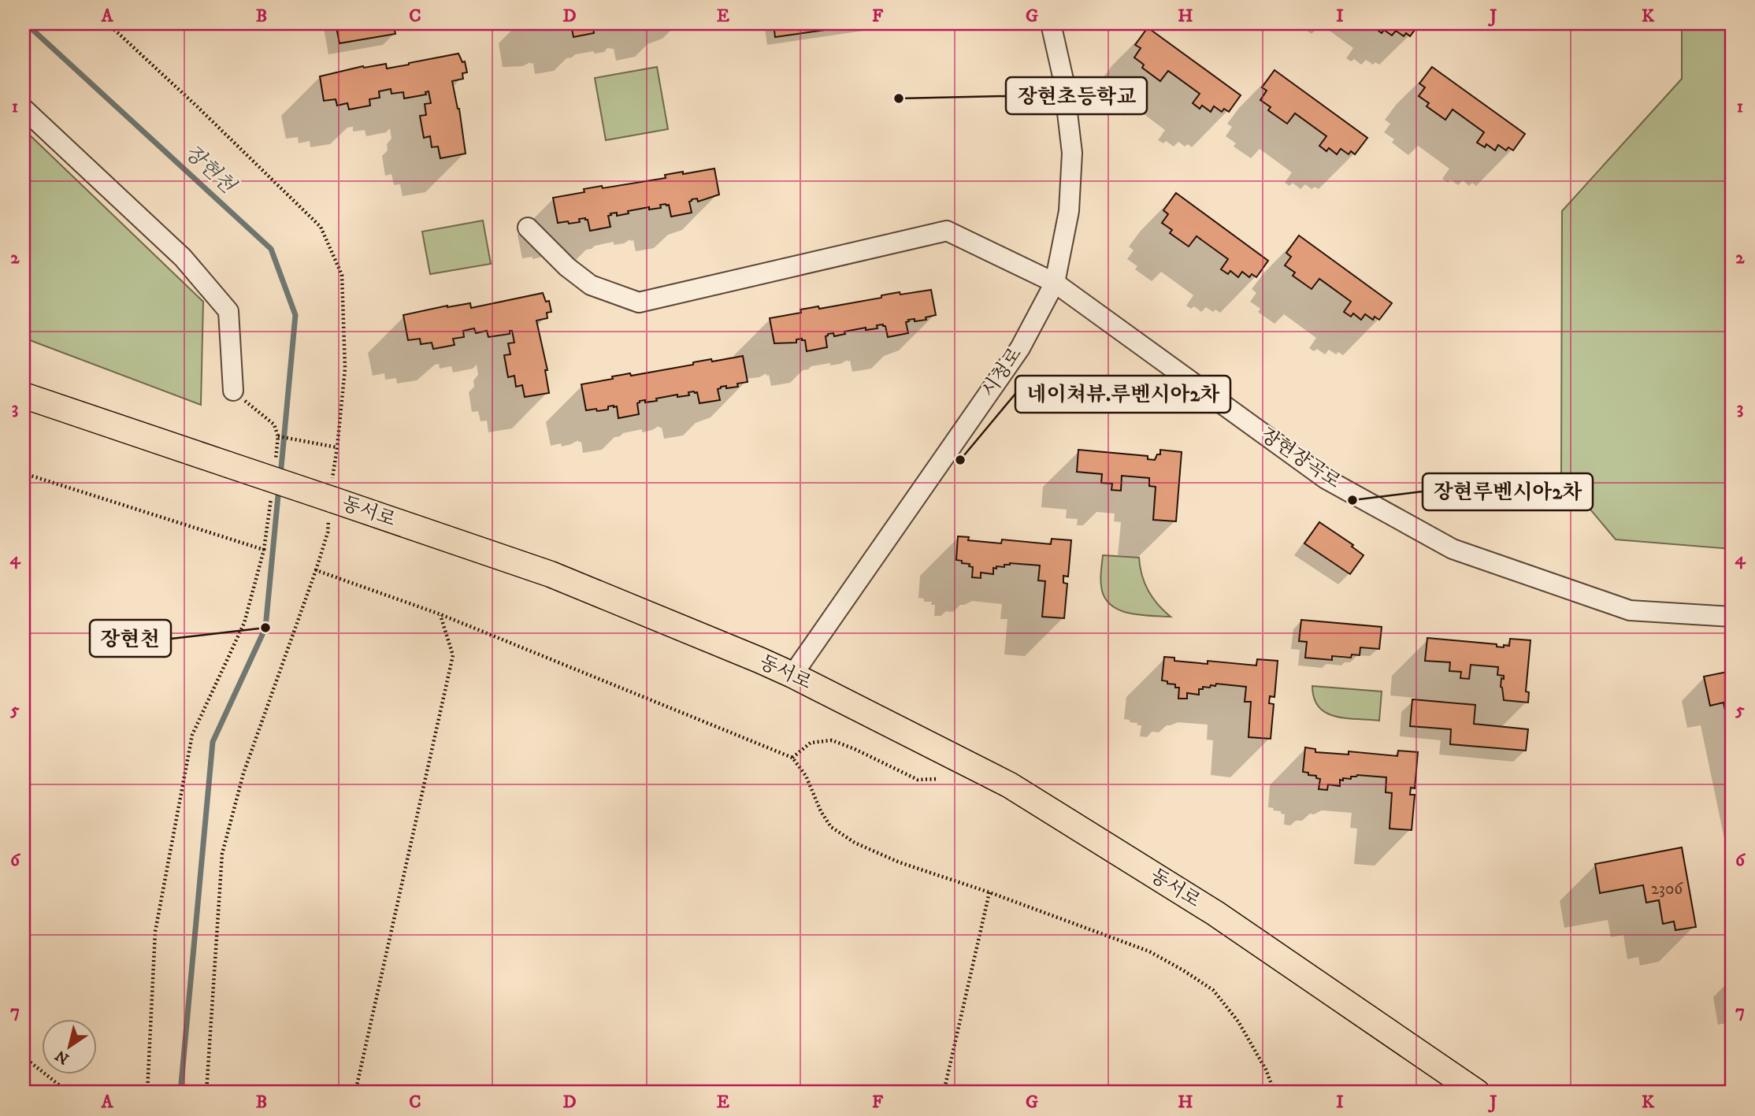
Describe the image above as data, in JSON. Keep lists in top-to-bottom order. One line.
{"streets":{"main road":["동서로"],"street":["시청로","장현장곡로"]},"crossings":[["시청로","장현장곡로"],["시청로","동서로"]],"water":["장현천"],"places":["장현초등학교","네이쳐뷰.루벤시아2차","장현루벤시아2차","장현천"],"house_numbers":["2306"],"north":"bottom left","grid":{"columns":["A","B","C","D","E","F","G","H","I","J","K"],"rows":["1","2","3","4","5","6","7"]}}
